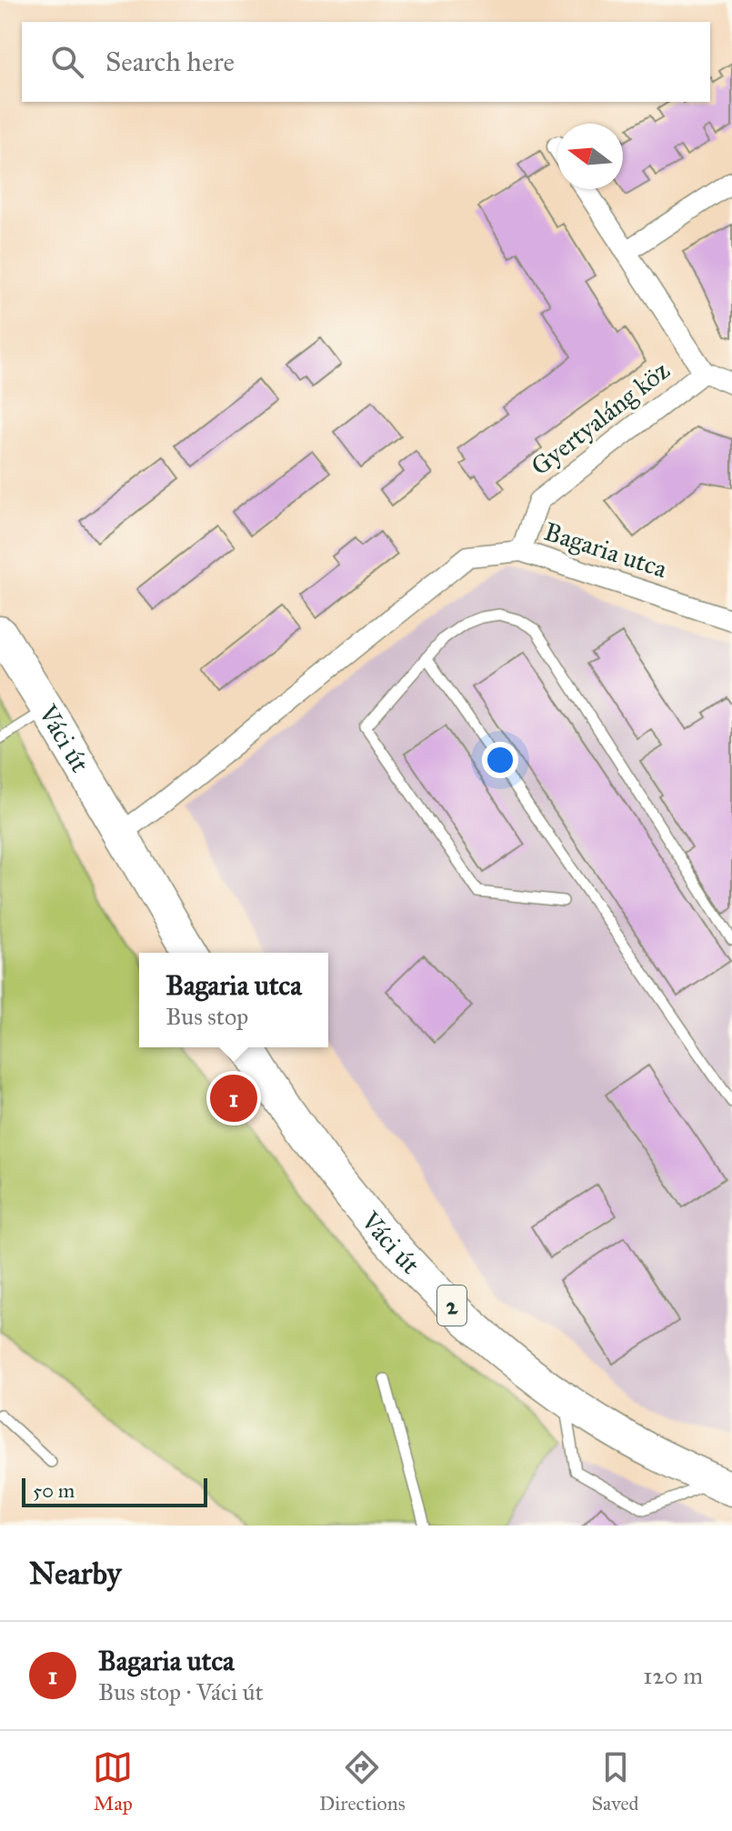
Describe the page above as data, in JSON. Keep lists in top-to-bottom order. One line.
{"streets":{"main road":["Váci út","2"],"street":["Gyertyaláng köz","Bagaria utca"]},"crossings":[["Gyertyaláng köz","Bagaria utca"],["Bagaria utca","Váci út"]],"scale_bar":"50 m","north":"left","page":{"search":"Search here","popup":["Bagaria utca","Bus stop"],"pins":"1","scale":"50 m","heading":"Nearby","list":[{"mark":"1","name":"Bagaria utca","note":"Bus stop · Váci út","value":"120 m"}],"nav":["Map","Directions","Saved"]}}
